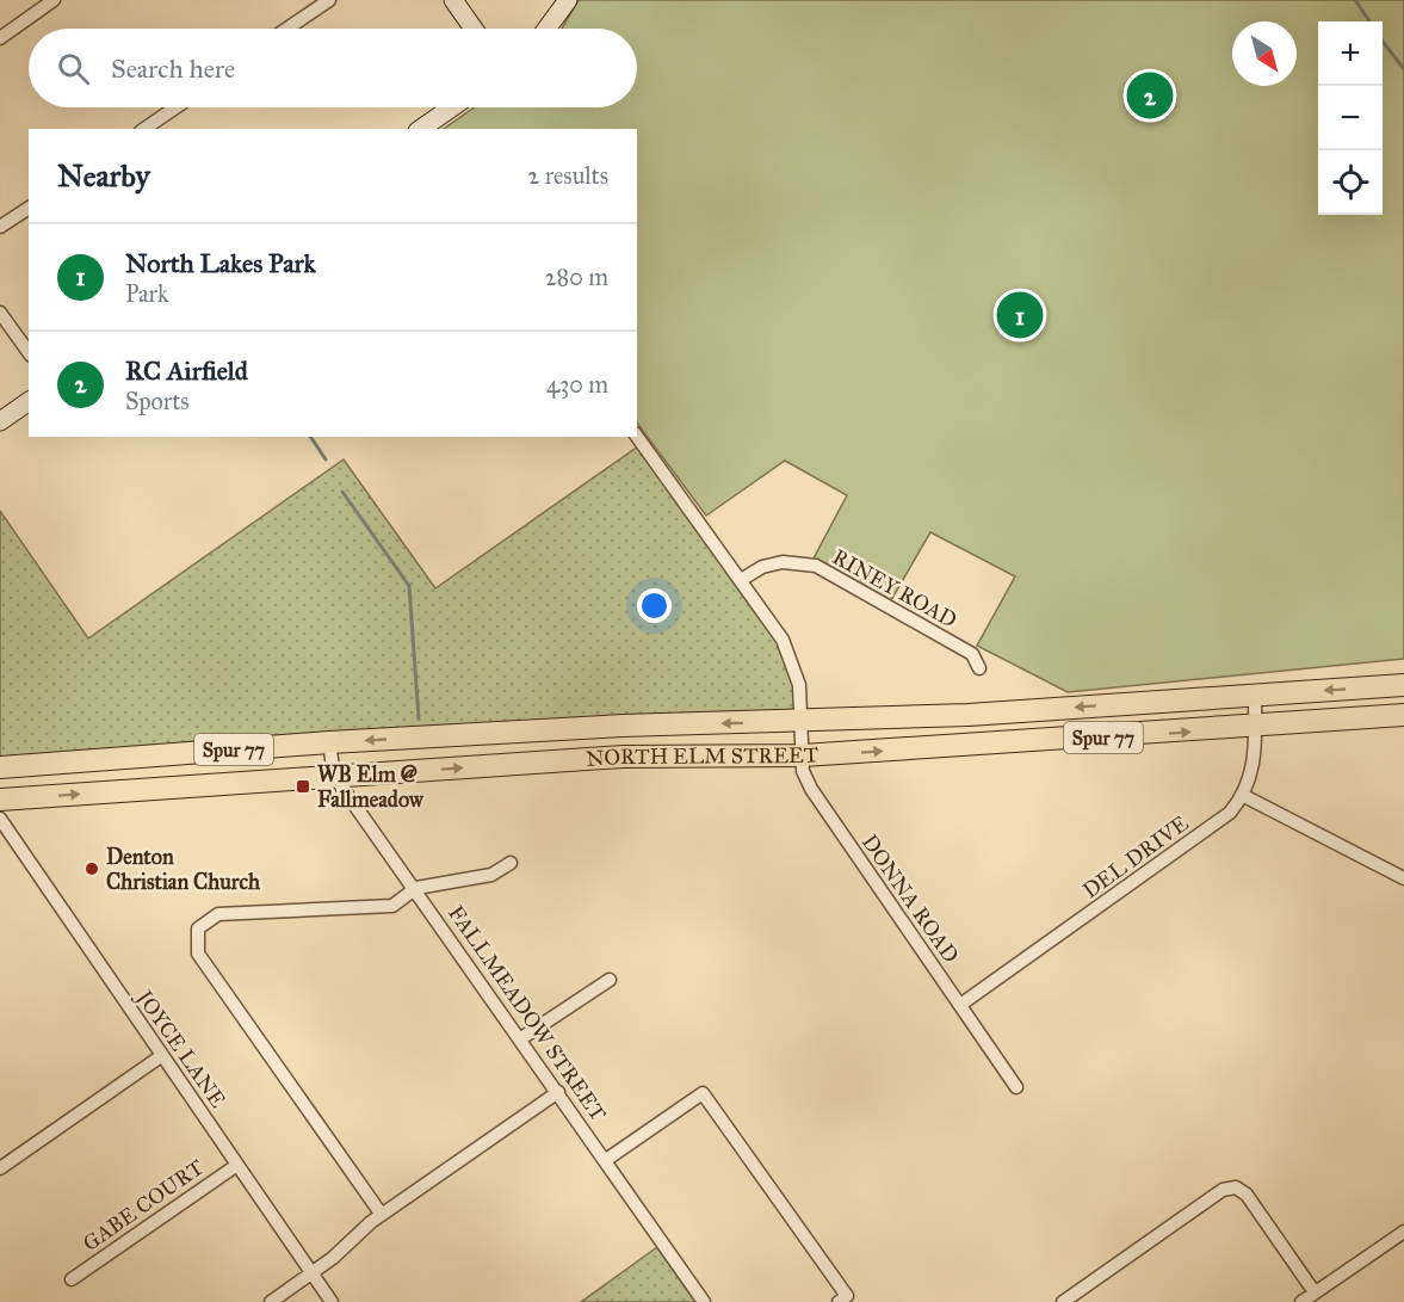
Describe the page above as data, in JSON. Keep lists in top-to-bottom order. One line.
{"streets":{"main road":["Spur 77","NORTH ELM STREET"],"street":["RINEY ROAD","DEL DRIVE","DONNA ROAD","FALLMEADOW STREET","JOYCE LANE","GABE COURT"]},"crossings":[["NORTH ELM STREET","DONNA ROAD"],["NORTH ELM STREET","FALLMEADOW STREET"],["DEL DRIVE","DONNA ROAD"],["JOYCE LANE","GABE COURT"]],"places":{"transit":["WB Elm @ Fallmeadow"],"other":["Denton Christian Church"]},"north":"bottom right","page":{"map_buttons":["+","−"],"search":"Search here","pins":["2","1"],"heading":["Nearby","2 results"],"list":[{"mark":"1","name":"North Lakes Park","note":"Park","value":"280 m"},{"mark":"2","name":"RC Airfield","note":"Sports","value":"430 m"}]}}
